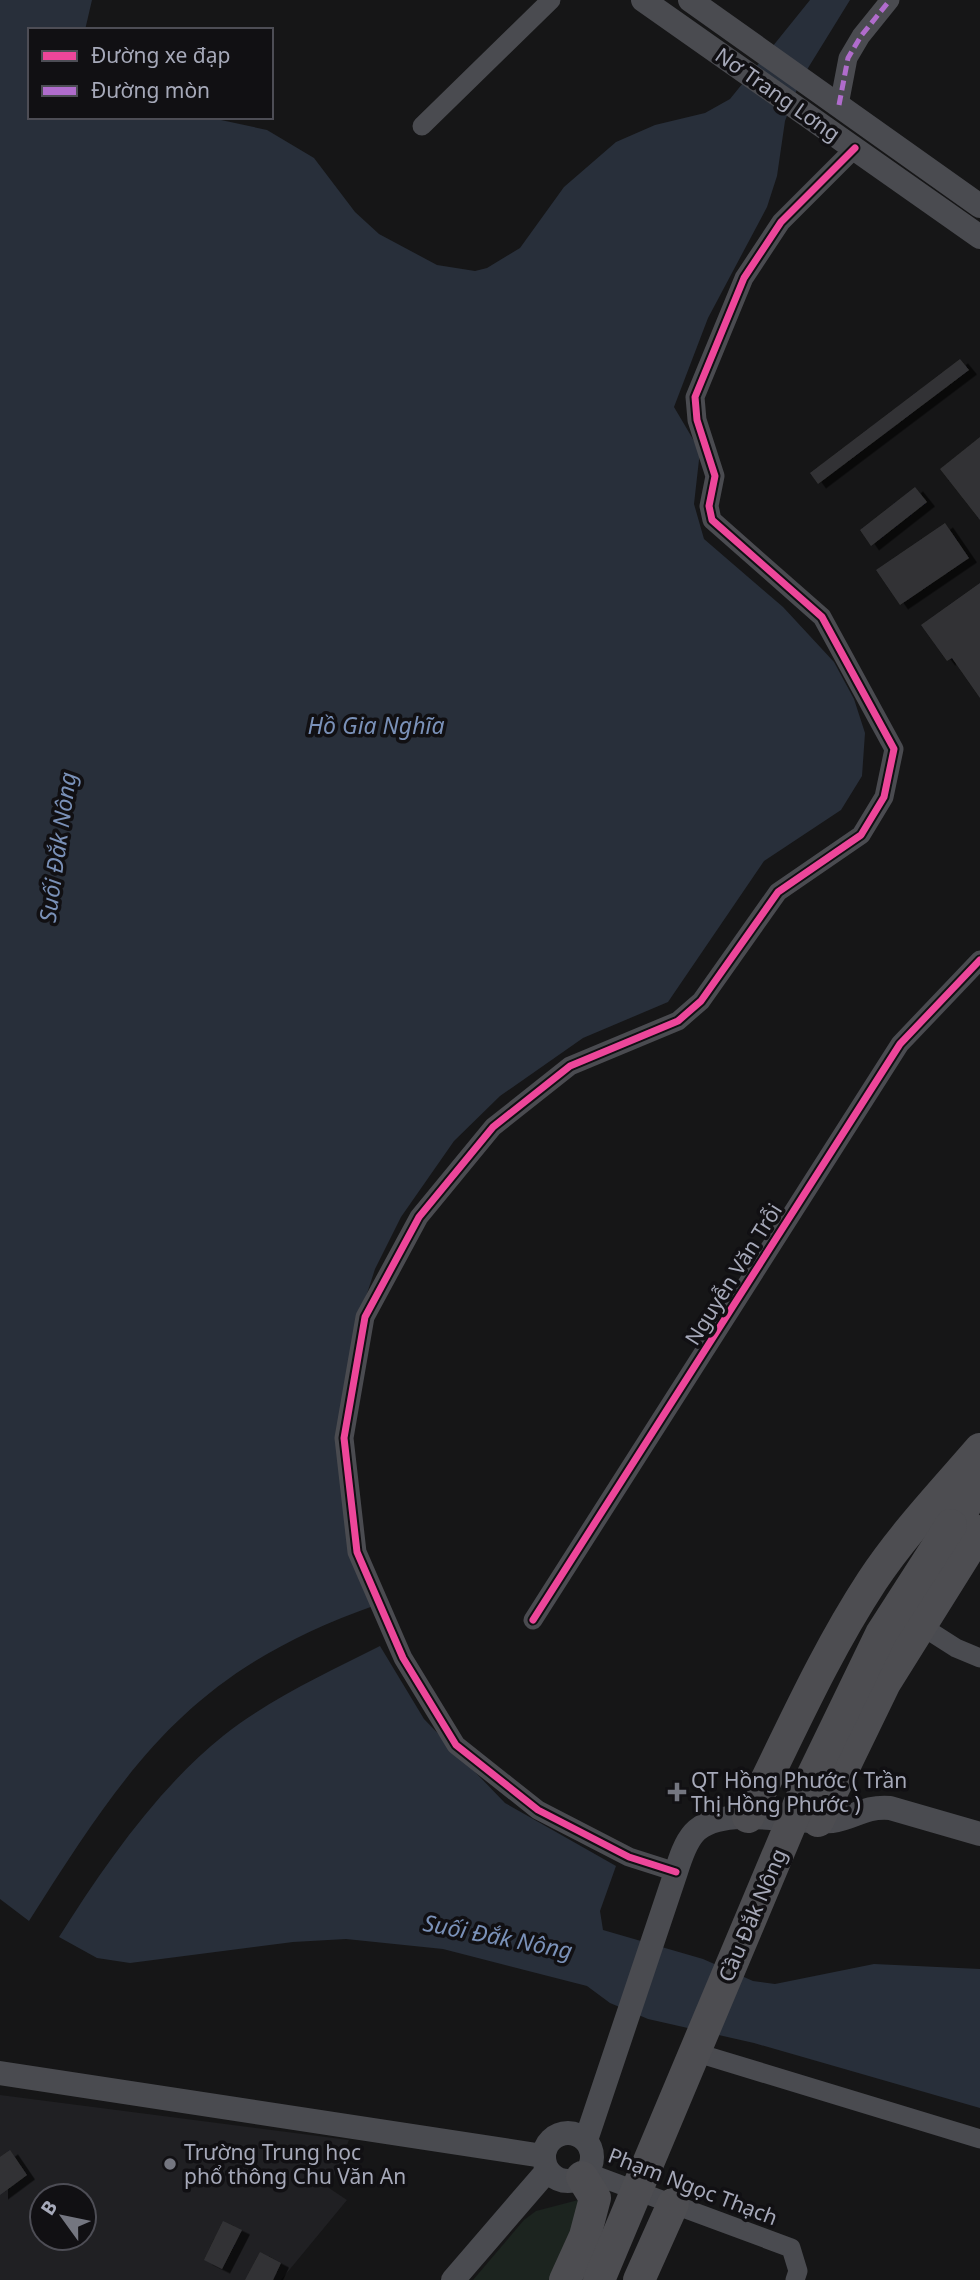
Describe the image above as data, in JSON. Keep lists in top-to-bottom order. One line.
{"streets":{"main road":["Cầu Đắk Nông"],"street":["Nơ Trang Lơng","Nguyễn Văn Trỗi","Phạm Ngọc Thạch"]},"water":["Hồ Gia Nghĩa","Suối Đắk Nông"],"places":{"health":["QT Hồng Phước ( Trần Thị Hồng Phước )"],"other":["Trường Trung học phổ thông Chu Văn An"]},"legend":["Đường xe đạp","Đường mòn"],"north":"top left"}
